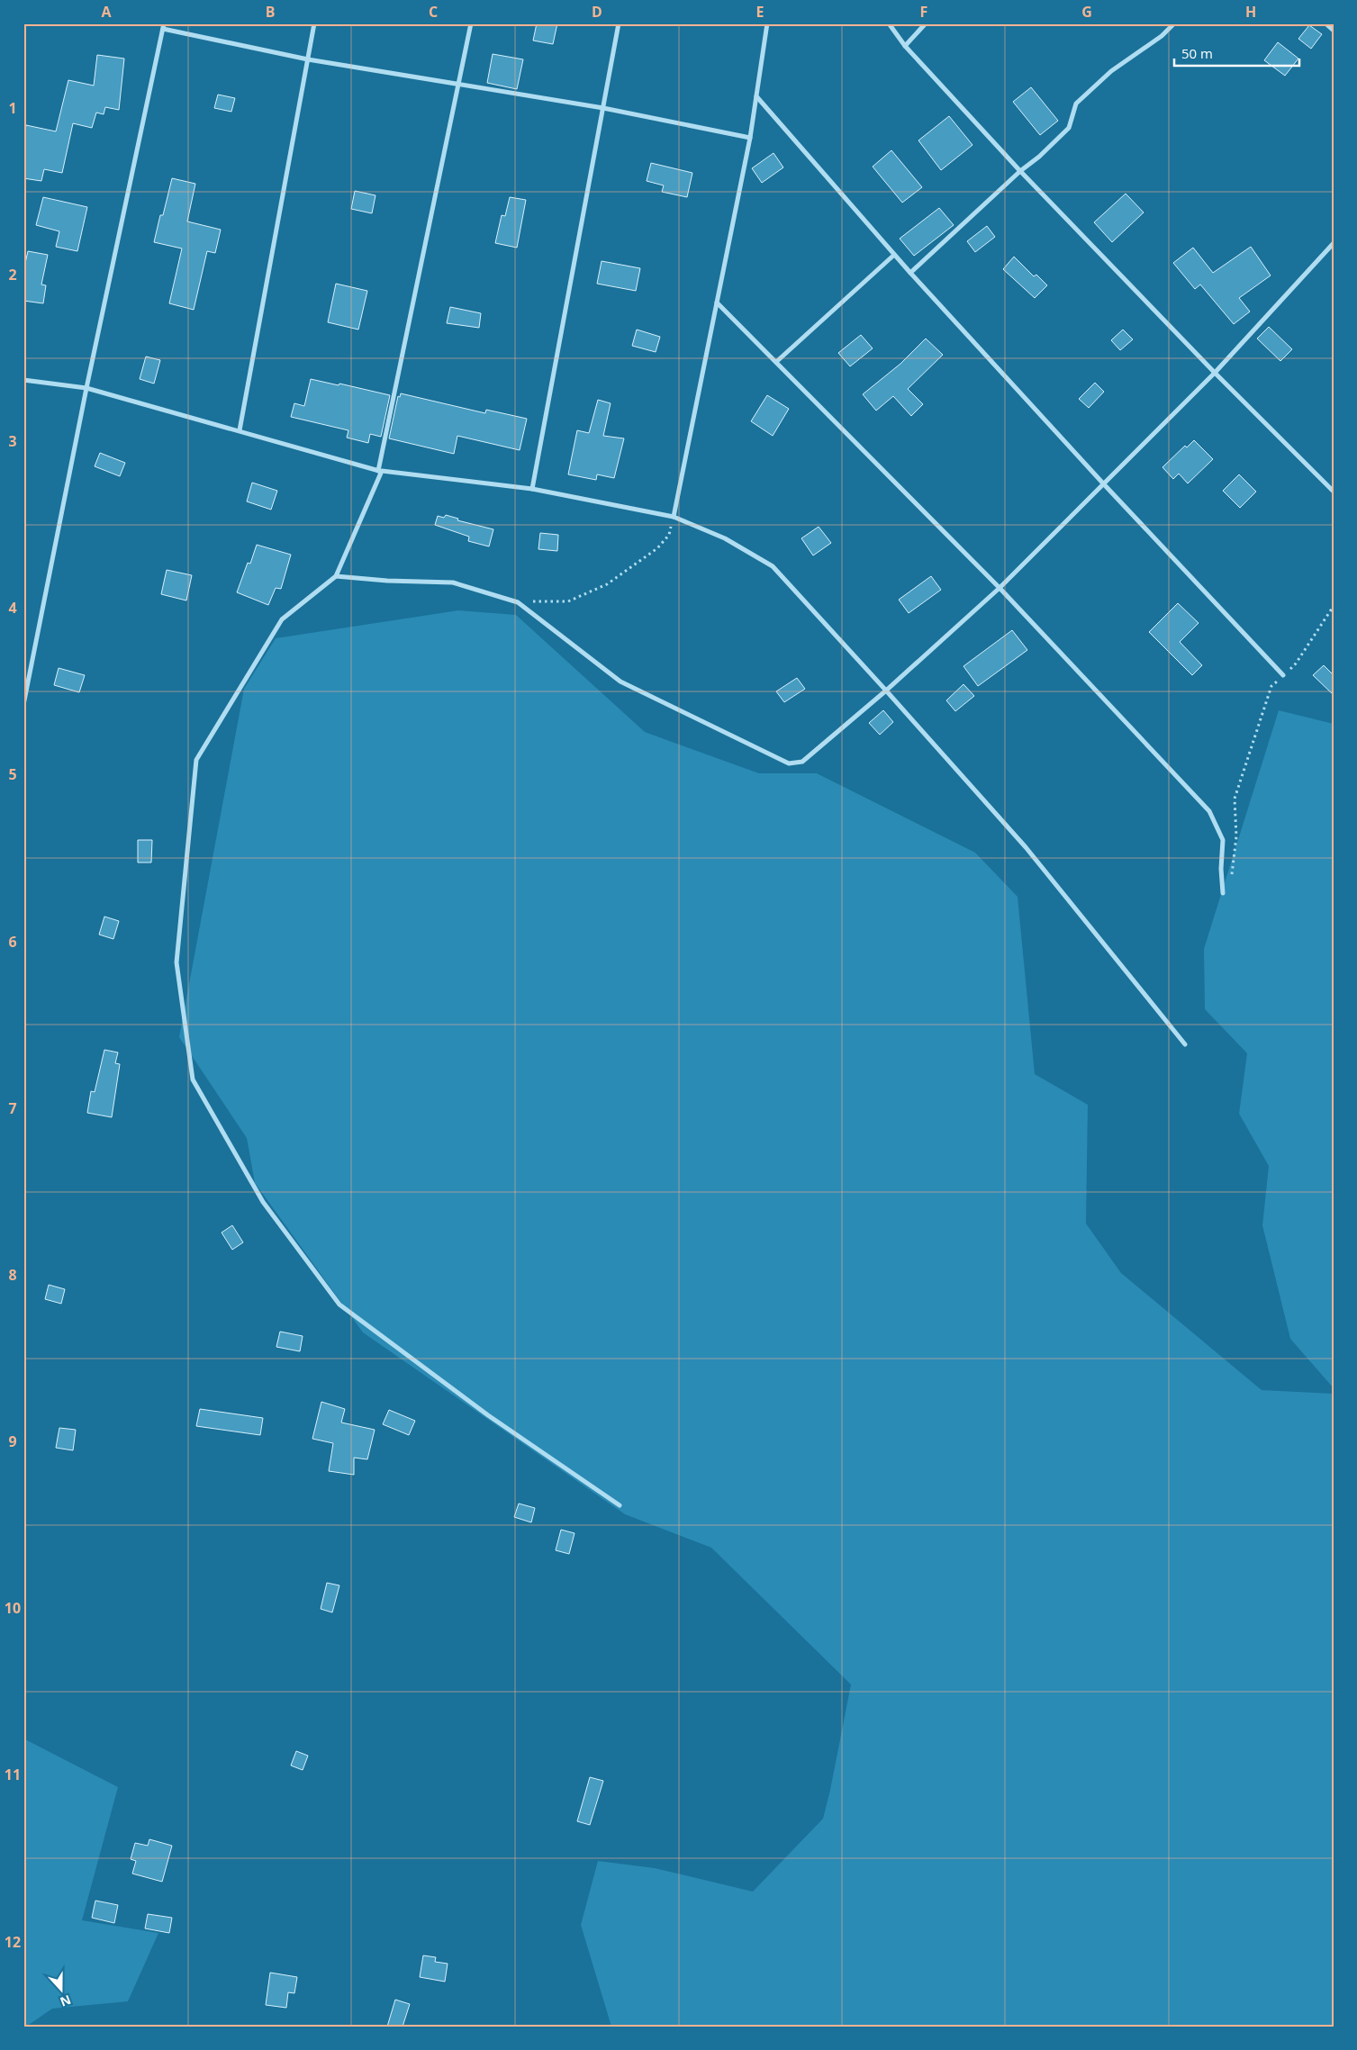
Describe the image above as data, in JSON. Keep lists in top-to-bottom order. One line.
{"scale_bar":"50 m","north":"bottom","grid":{"columns":["A","B","C","D","E","F","G","H"],"rows":["1","2","3","4","5","6","7","8","9","10","11","12"]}}
